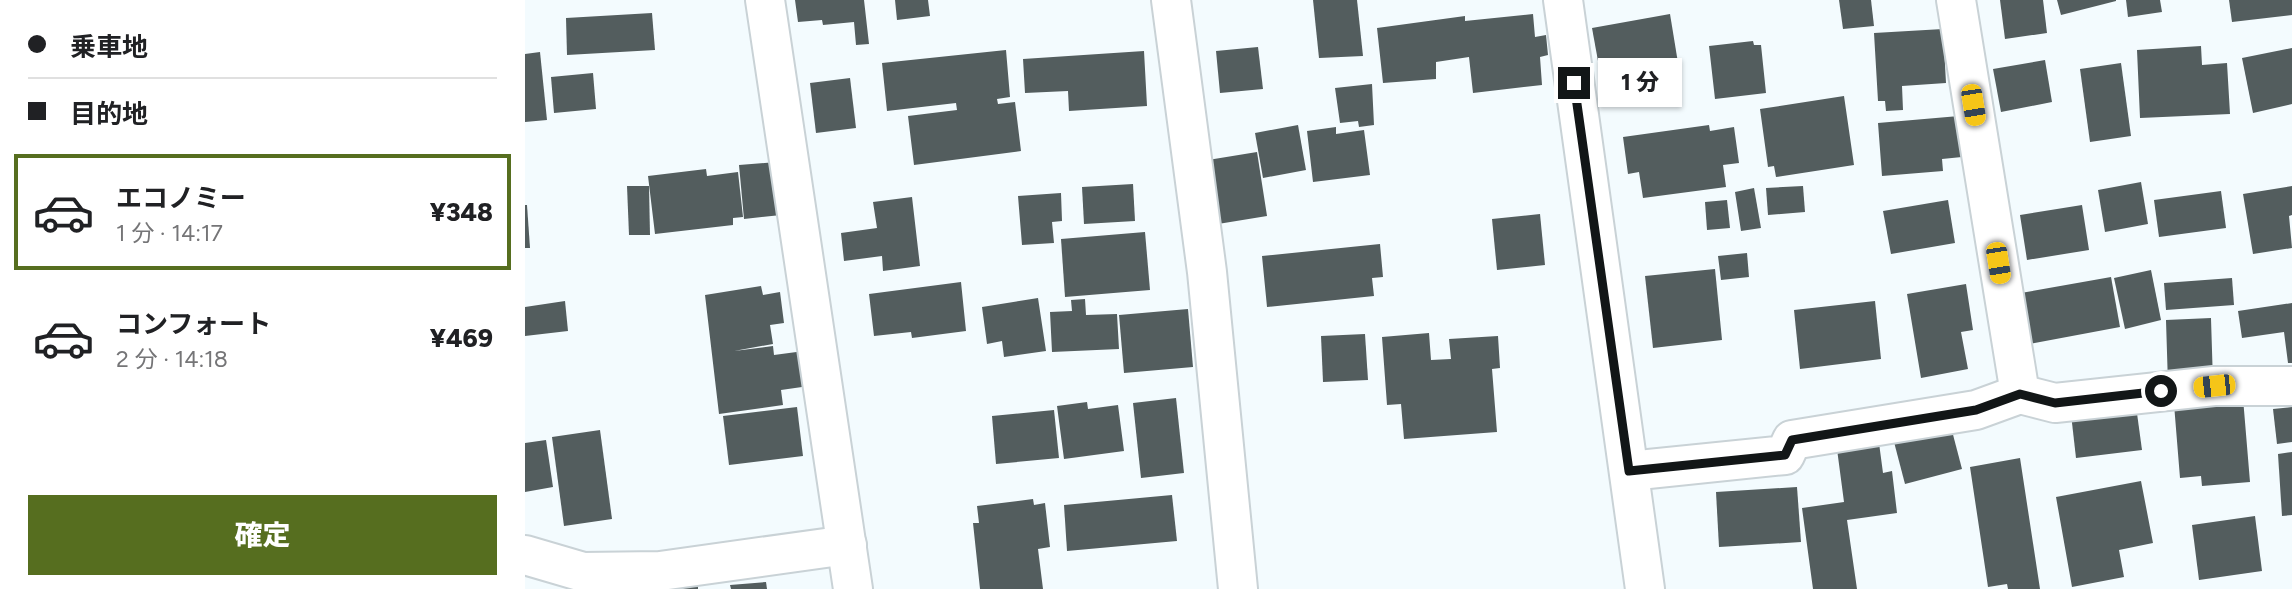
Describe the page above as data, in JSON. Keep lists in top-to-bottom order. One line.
{"page":{"banner":["乗車地","目的地"],"bubble":"1 分","list":[{"name":"エコノミー","note":"1 分 · 14:17","value":"¥348"},{"name":"コンフォート","note":"2 分 · 14:18","value":"¥469"}],"buttons":"確定"}}
